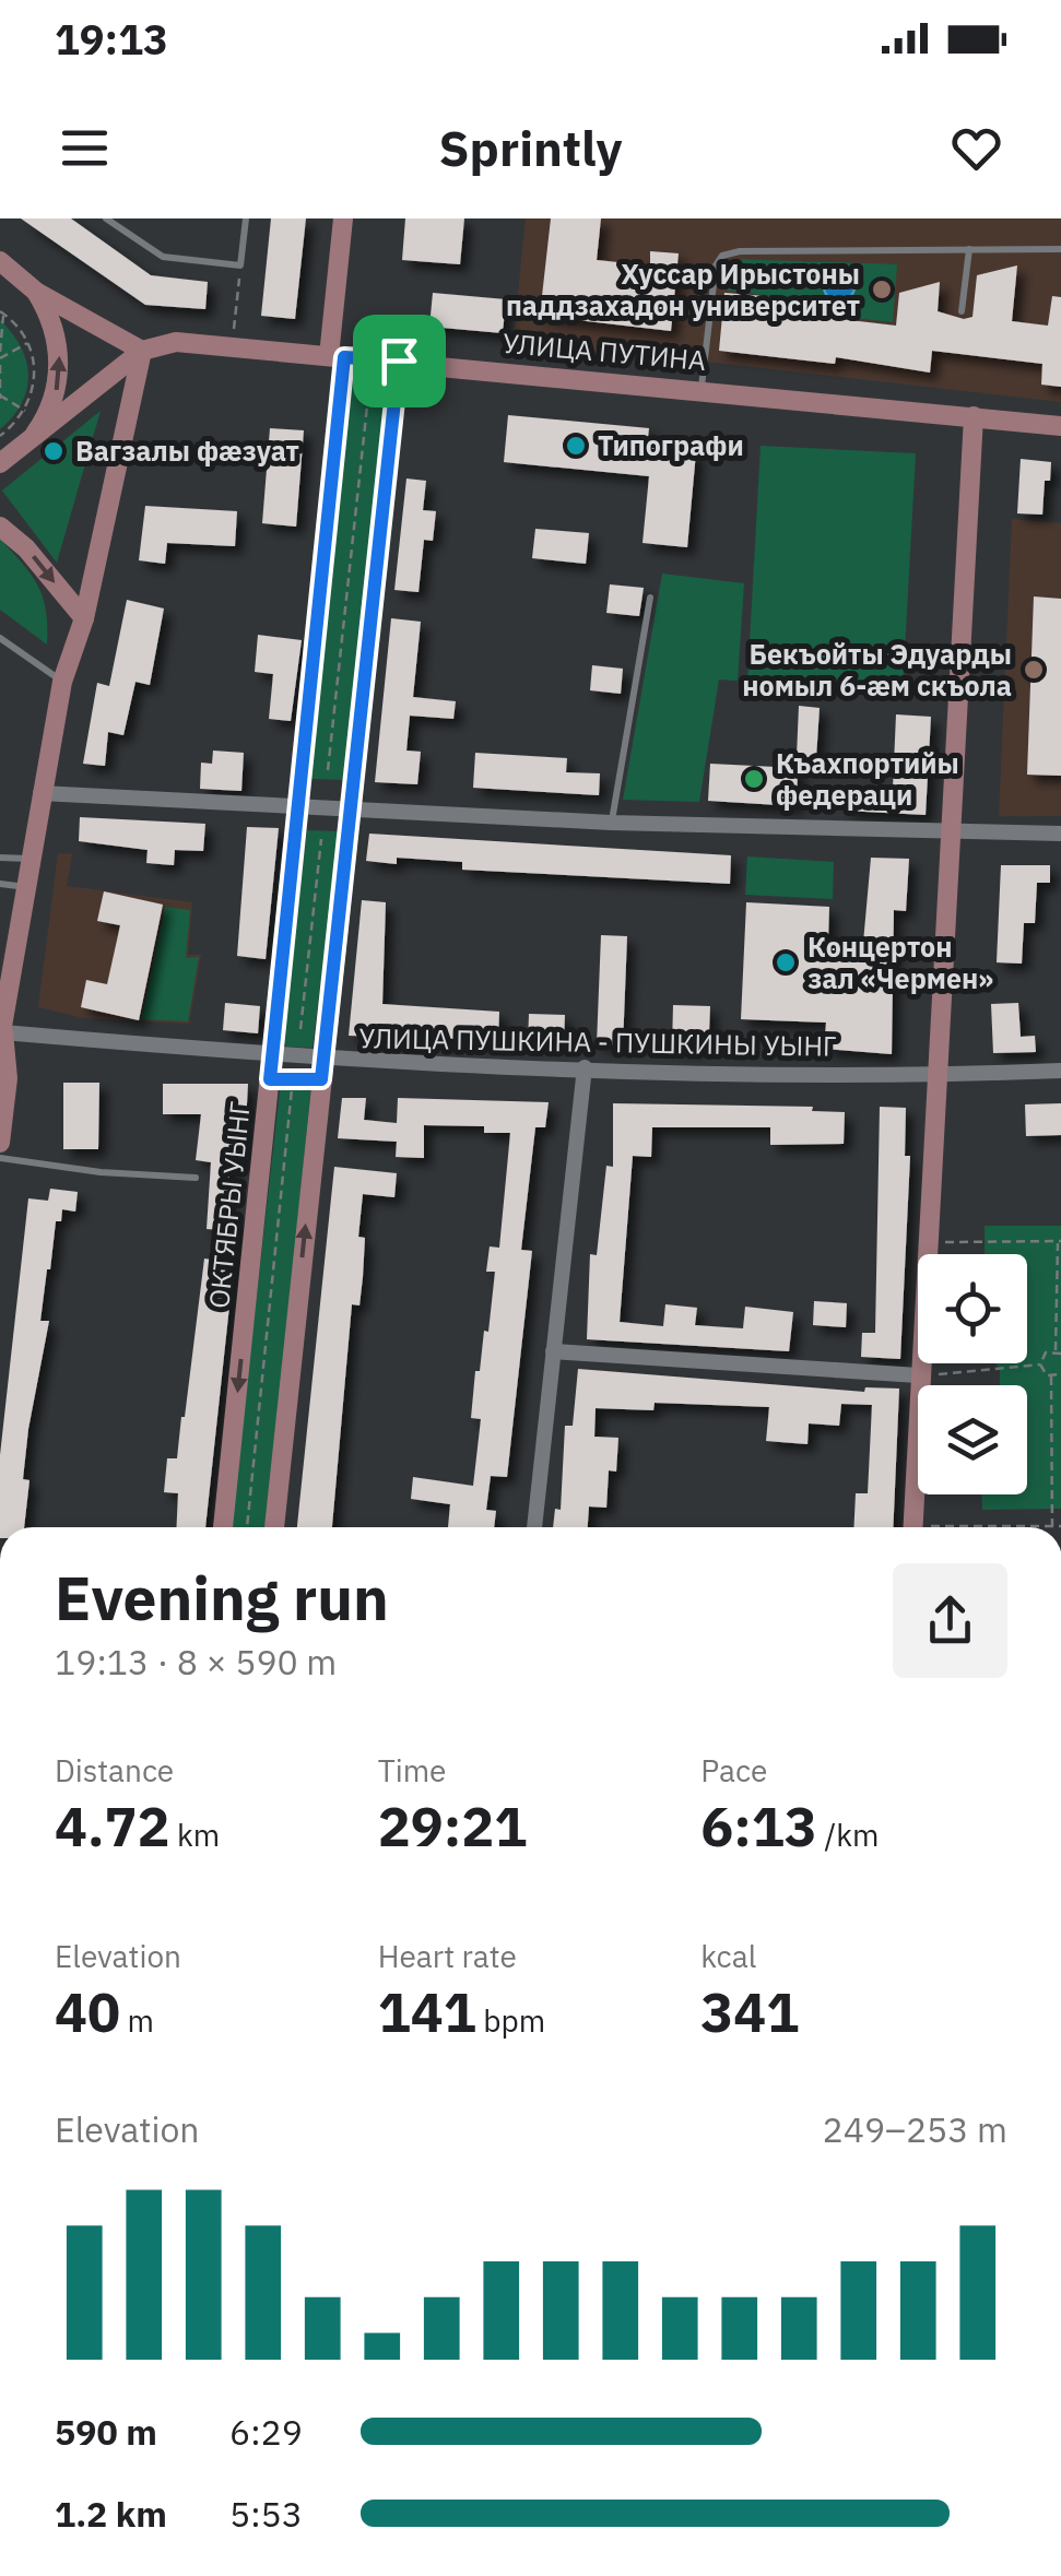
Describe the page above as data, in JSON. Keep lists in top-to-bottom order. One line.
{"streets":{"street":["УЛИЦА ПУТИНА","УЛИЦА ПУШКИНА - ПУШКИНЫ УЫНГ","ОКТЯБРЫ УЫНГ"]},"crossings":[["УЛИЦА ПУТИНА","ОКТЯБРЫ УЫНГ"],["УЛИЦА ПУШКИНА - ПУШКИНЫ УЫНГ","ОКТЯБРЫ УЫНГ"]],"places":["Хуссар Ирыстоны паддзахадон университет","Типографи","Вагзалы фæзуат","Бекъойты Эдуарды номыл 6-æм скъола","Къахпортийы федераци","Концертон зал «Чермен»"],"page":{"status":"19:13","header":"Sprintly","heading":["Evening run","19:13 · 8 × 590 m"],"stats":[["Distance","4.72 km"],["Time","29:21"],["Pace","6:13 /km"],["Elevation","40 m"],["Heart rate","141 bpm"],["kcal","341"]],"chart":["Elevation","249–253 m"],"list":[{"name":"590 m","note":"6:29"},{"name":"1.2 km","note":"5:53"}]}}
